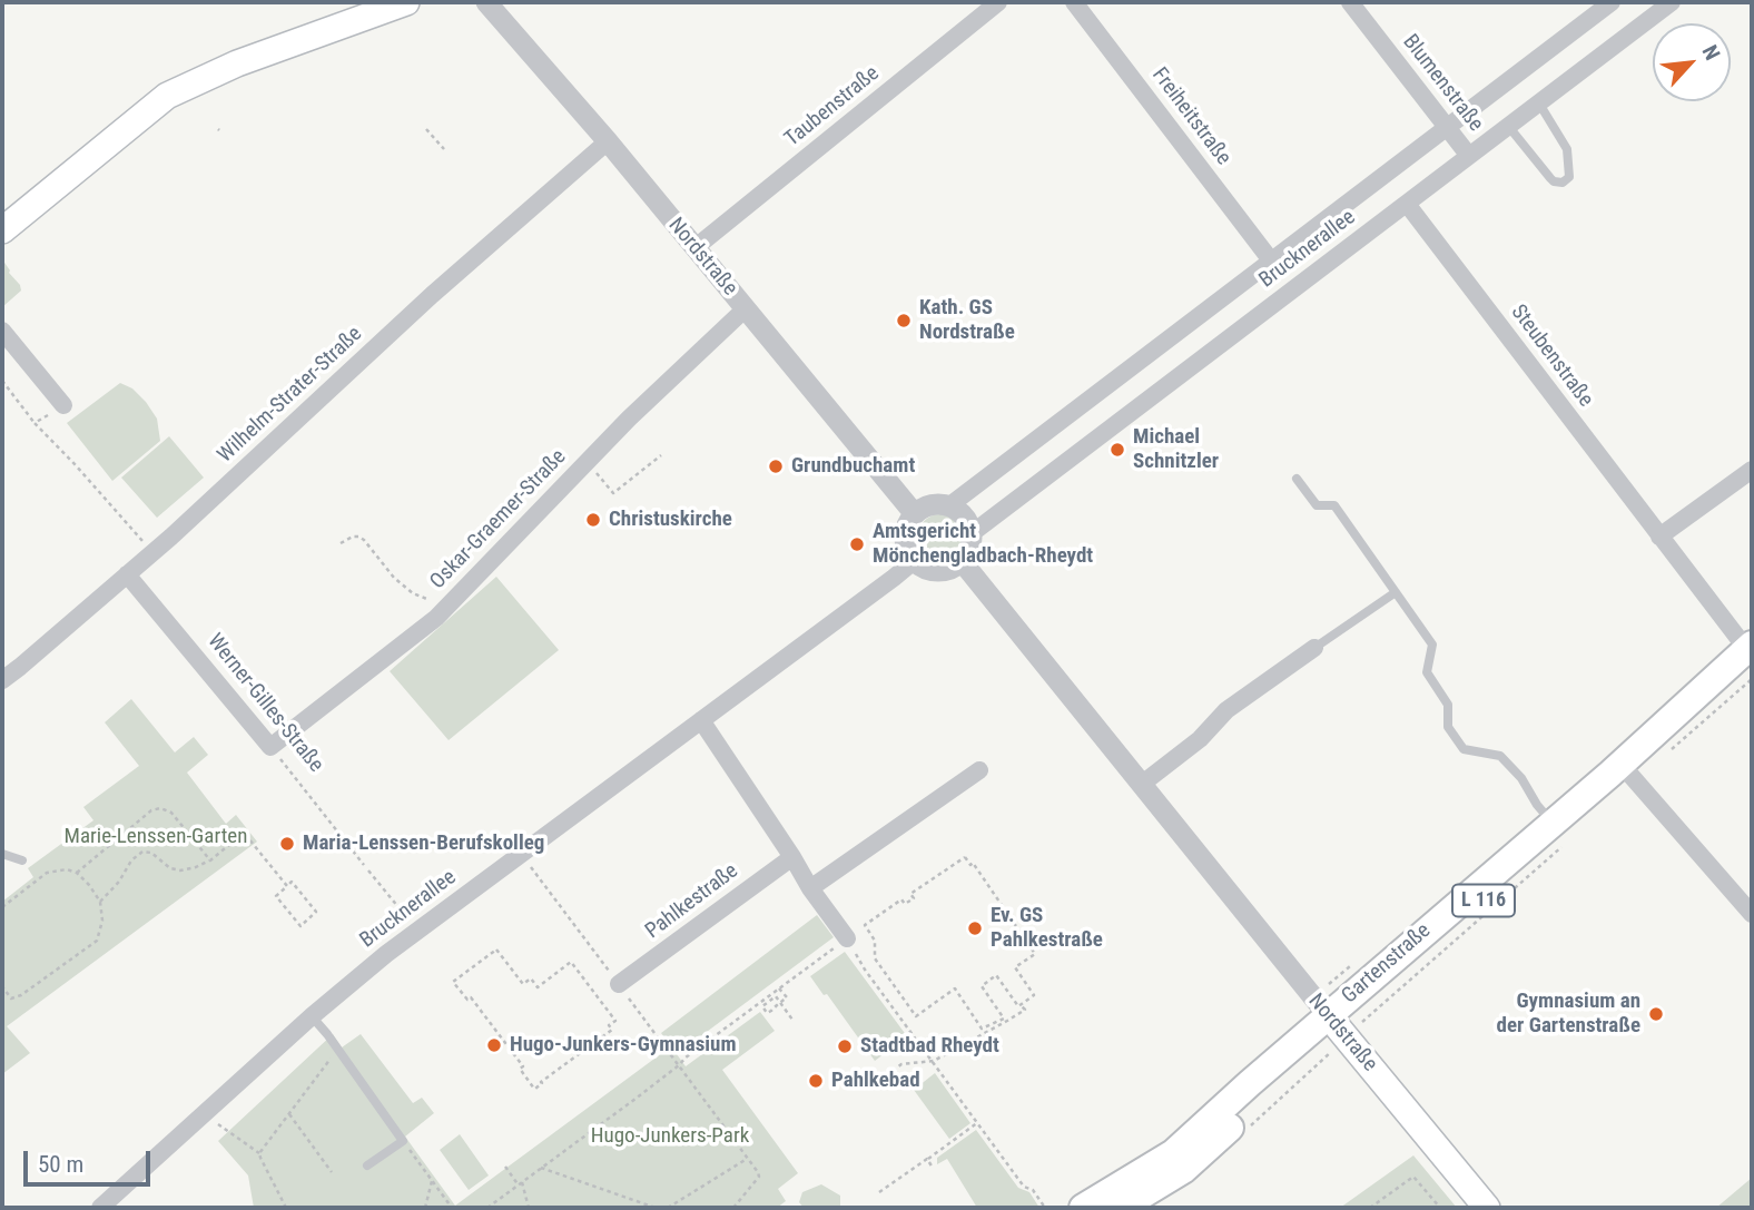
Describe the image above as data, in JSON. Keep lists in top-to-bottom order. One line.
{"streets":{"main road":["Nordstraße","L 116","Gartenstraße"],"street":["Blumenstraße","Taubenstraße","Freiheitstraße","Brucknerallee","Steubenstraße","Wilhelm-Strater-Straße","Oskar-Graemer-Straße","Werner-Gilles-Straße","Pahlkestraße"]},"crossings":[["Blumenstraße","Brucknerallee"],["Taubenstraße","Nordstraße"],["Freiheitstraße","Brucknerallee"],["Brucknerallee","Nordstraße"],["Brucknerallee","Steubenstraße"],["Nordstraße","Wilhelm-Strater-Straße"],["Nordstraße","Oskar-Graemer-Straße"],["Nordstraße","Gartenstraße"],["Steubenstraße","Gartenstraße"],["Wilhelm-Strater-Straße","Werner-Gilles-Straße"],["Oskar-Graemer-Straße","Werner-Gilles-Straße"]],"parks":["Marie-Lenssen-Garten","Hugo-Junkers-Park"],"places":["Kath. GS Nordstraße","Michael Schnitzler","Grundbuchamt","Christuskirche","Amtsgericht Mönchengladbach-Rheydt","Maria-Lenssen-Berufskolleg","Ev. GS Pahlkestraße","Gymnasium an der Gartenstraße","Hugo-Junkers-Gymnasium","Stadtbad Rheydt","Pahlkebad"],"scale_bar":"50 m","north":"top right"}
